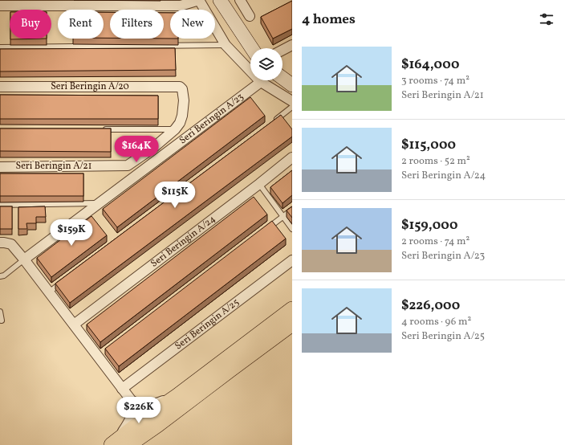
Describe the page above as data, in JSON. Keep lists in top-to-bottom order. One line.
{"streets":{"street":["Seri Beringin A/20","Seri Beringin A/23","Seri Beringin A/21","Seri Beringin A/24","Seri Beringin A/25"]},"crossings":[["Seri Beringin A/20","Seri Beringin A/21"]],"page":{"heading":"4 homes","chip":["Buy","Rent","Filters","New"],"list":[{"name":"$164,000","note":"3 rooms · 74 m² · Seri Beringin A/21"},{"name":"$115,000","note":"2 rooms · 52 m² · Seri Beringin A/24"},{"name":"$159,000","note":"2 rooms · 74 m² · Seri Beringin A/23"},{"name":"$226,000","note":"4 rooms · 96 m² · Seri Beringin A/25"}],"price":["$164K","$115K","$159K","$226K"]}}
